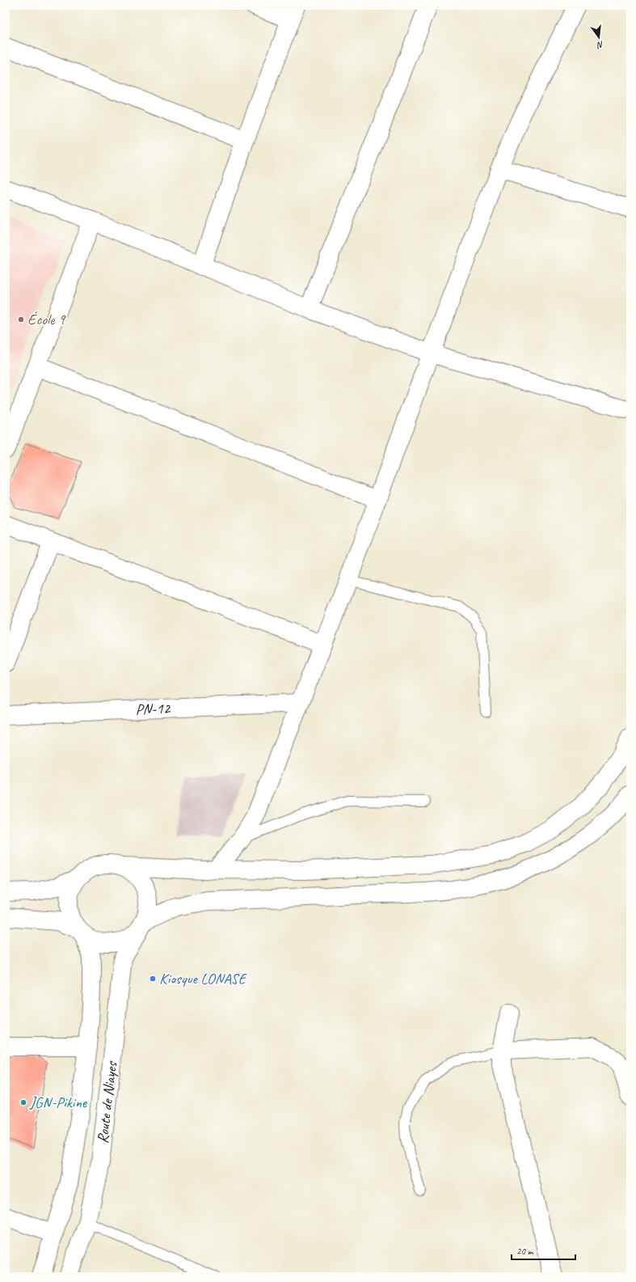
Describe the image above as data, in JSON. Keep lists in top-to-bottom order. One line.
{"streets":{"street":["PN-12","Route de Niayes"]},"places":["École 9","Kiosque LONASE","JGN-Pikine"],"scale_bar":"20 m","north":"bottom"}
